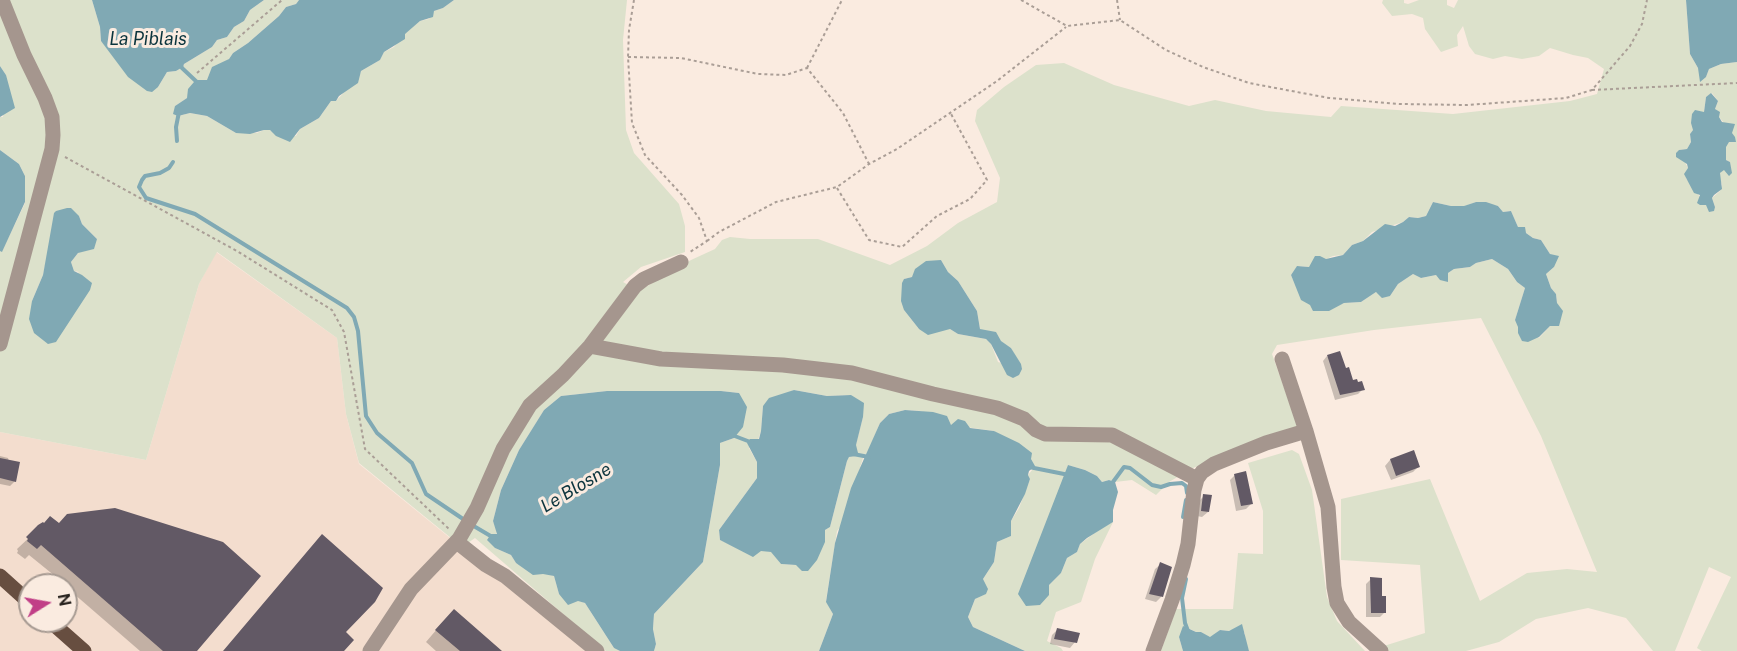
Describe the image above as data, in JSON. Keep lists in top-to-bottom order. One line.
{"water":["La Piblais","Le Blosne"],"north":"right"}
